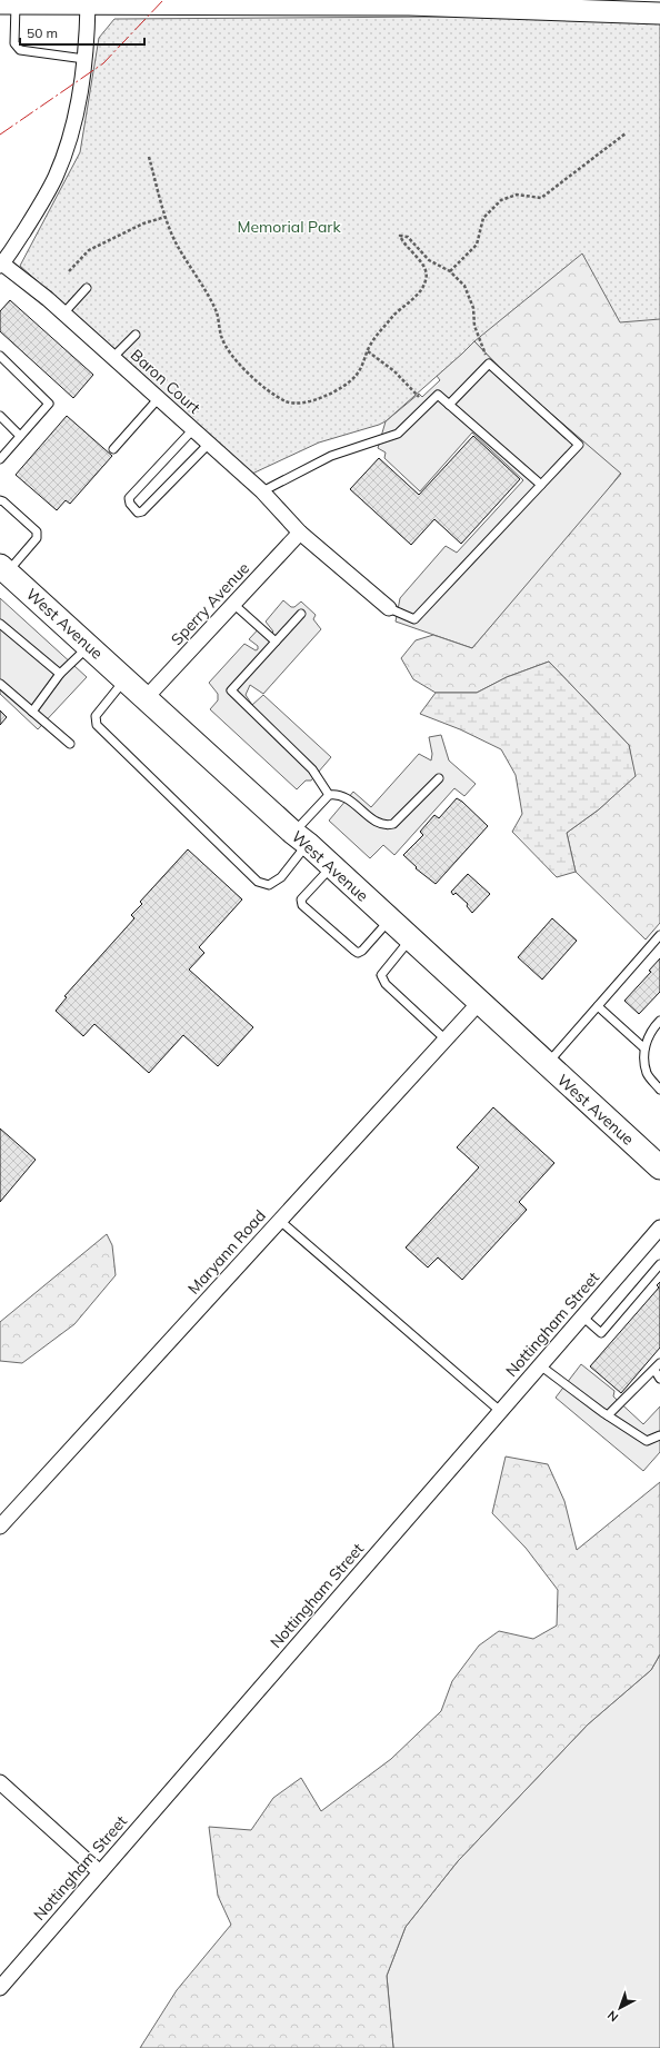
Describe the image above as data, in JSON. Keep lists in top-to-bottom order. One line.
{"streets":{"main road":["West Avenue"],"street":["Baron Court","Sperry Avenue","Maryann Road","Nottingham Street"]},"crossings":[["Baron Court","Sperry Avenue"],["Sperry Avenue","West Avenue"],["West Avenue","Maryann Road"]],"parks":["Memorial Park"],"scale_bar":"50 m","north":"bottom left"}
